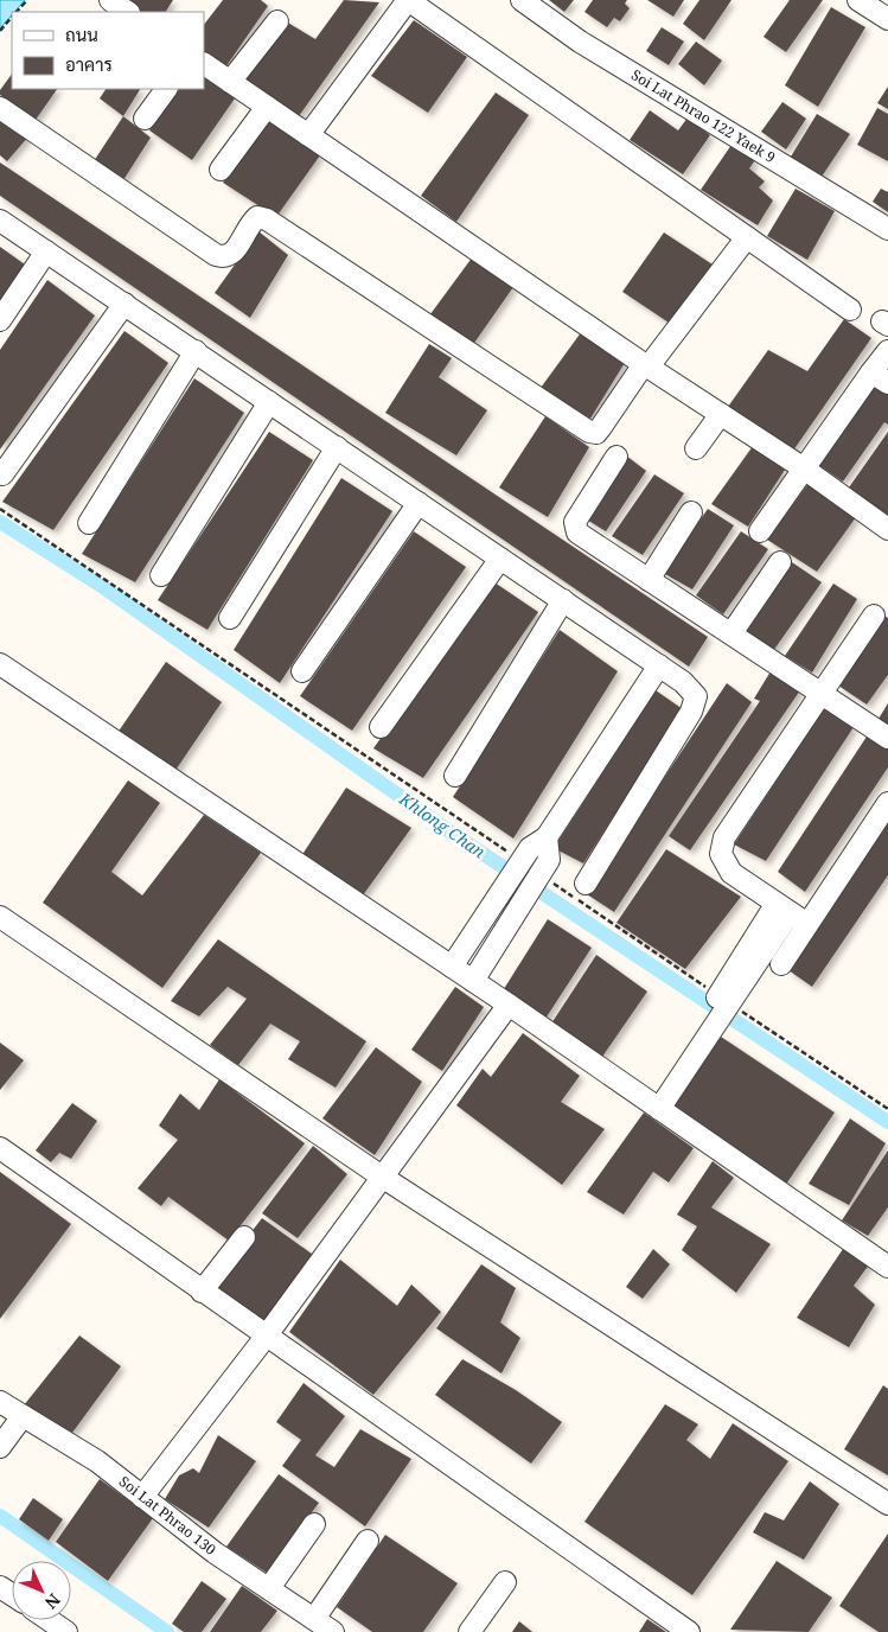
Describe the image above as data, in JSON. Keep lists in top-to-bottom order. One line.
{"streets":{"street":["Soi Lat Phrao 122 Yaek 9","Soi Lat Phrao 130"]},"water":["Khlong Chan"],"legend":["ถนน","อาคาร"],"north":"bottom right"}
